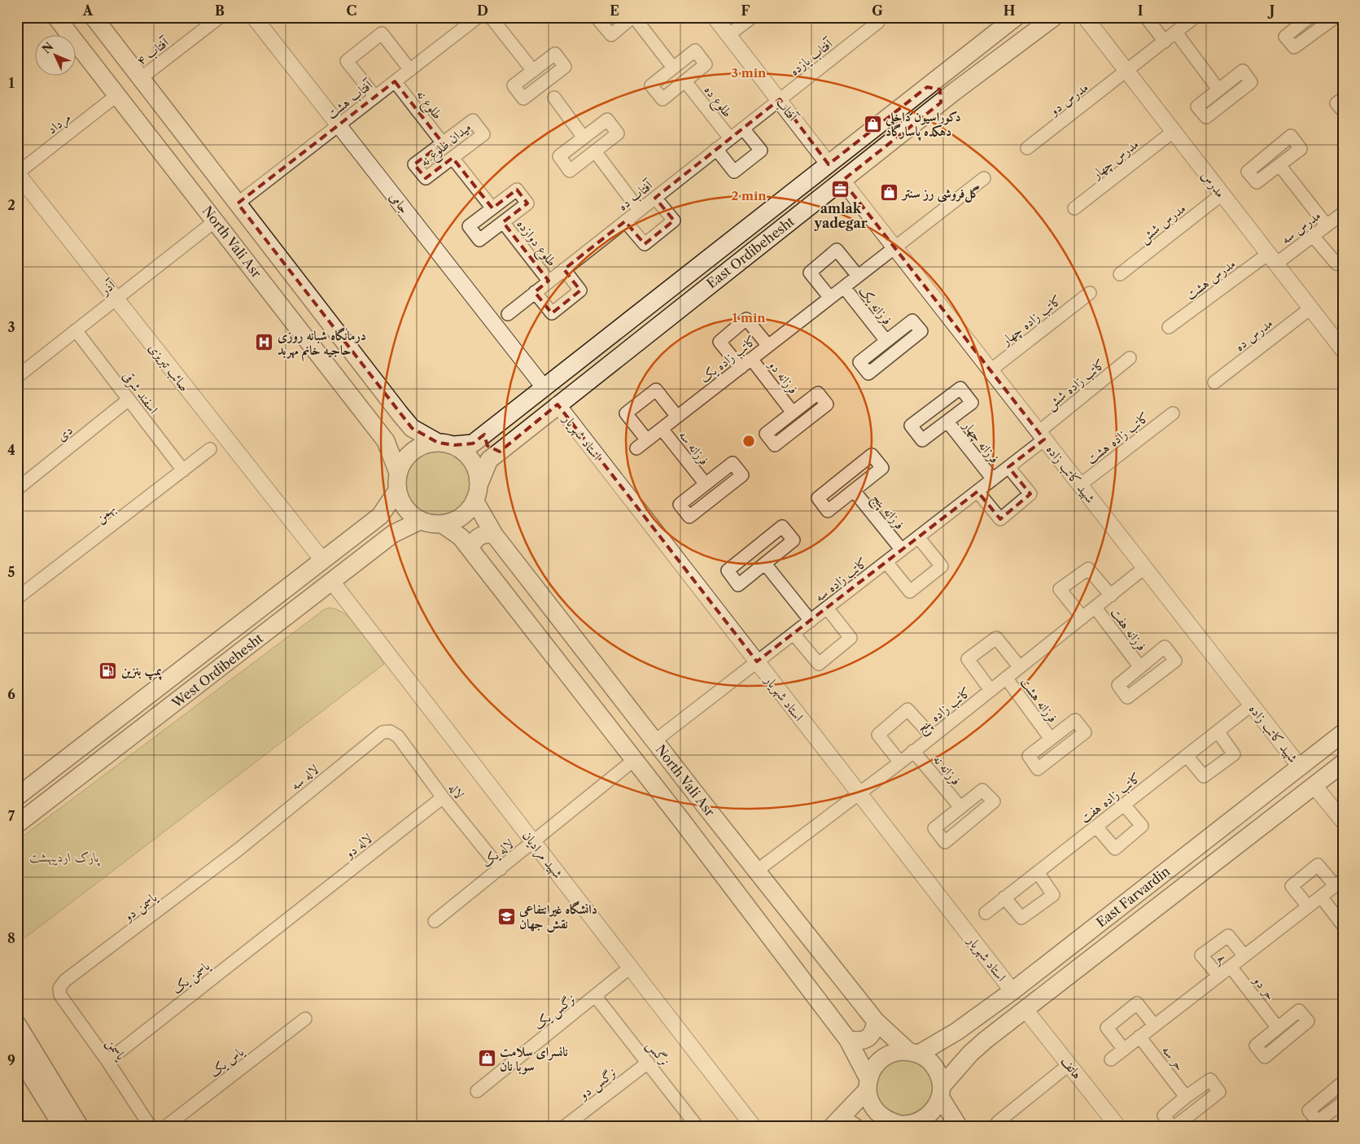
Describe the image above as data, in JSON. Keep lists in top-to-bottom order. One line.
{"streets":{"main road":["North Vali Asr","East Ordibehesht","West Ordibehesht","East Farvardin"],"street":["آفتاب ۴","آفتاب یازده","مدرس دو","آفتاب هشت","طلوع ده","طلوع نه","آفتاب","مرداد","میدان طلوع نه","مدرس چهار","مدرس","آفتاب ده","جامی","مدرس شش","مدرس سه","طلوع دوازده","مدرس هشت","آذر","فرزانه یک","کاتب زاده چهار","مدرس ده","کاتب زاده یک","صائب تبریزی","فرزانه دو","کاتب زاده شش","اسفند شرقی","دی","استاد شهریار","کاتب زاده هشت","فرزانه چهار","فرزانه سه","شهید کاتب زاده","فرزانه پنج","بهمن","کاتب زاده سه","فرزانه هفت","فرزانه هشت","کاتب زاده پنج","فرزانه نه","لاله سه","لاله","کاتب زاده هفت","لاله دو","لاله یک","شهید مرادیان","یاسمن دو","حر","یاسمن یک","حر دو","نرگس یک","یاسمن","نرگس","حر سه","یاس یک","هاتف","نرگس دو"]},"crossings":[["آفتاب یازده","آفتاب"],["آفتاب یازده","آفتاب ده"],["مدرس دو","مدرس"],["آفتاب هشت","طلوع نه"],["آفتاب هشت","جامی"],["طلوع ده","آفتاب ده"],["طلوع نه","میدان طلوع نه"],["آفتاب","آفتاب ده"],["آفتاب","East Ordibehesht"],["مرداد","North Vali Asr"],["مرداد","صائب تبریزی"],["مدرس چهار","مدرس"],["مدرس","مدرس شش"],["مدرس","مدرس سه"],["مدرس","مدرس هشت"],["مدرس","مدرس ده"],["آفتاب ده","طلوع دوازده"],["جامی","East Ordibehesht"],["مدرس سه","مدرس هشت"],["North Vali Asr","East Ordibehesht"],["North Vali Asr","آذر"],["North Vali Asr","کاتب زاده سه"],["North Vali Asr","West Ordibehesht"],["North Vali Asr","کاتب زاده پنج"],["North Vali Asr","لاله یک"],["North Vali Asr","East Farvardin"],["East Ordibehesht","استاد شهریار"],["East Ordibehesht","شهید کاتب زاده"],["East Ordibehesht","West Ordibehesht"],["آذر","صائب تبریزی"],["آذر","اسفند شرقی"],["فرزانه یک","کاتب زاده یک"],["کاتب زاده چهار","شهید کاتب زاده"],["کاتب زاده یک","فرزانه دو"],["کاتب زاده یک","فرزانه سه"],["کاتب زاده یک","شهید کاتب زاده"],["صائب تبریزی","West Ordibehesht"],["کاتب زاده شش","شهید کاتب زاده"],["کاتب زاده شش","کاتب زاده سه"],["اسفند شرقی","دی"],["اسفند شرقی","بهمن"],["استاد شهریار","کاتب زاده سه"],["استاد شهریار","کاتب زاده پنج"],["استاد شهریار","East Farvardin"],["کاتب زاده هشت","شهید کاتب زاده"],["فرزانه چهار","کاتب زاده سه"],["شهید کاتب زاده","کاتب زاده سه"],["شهید کاتب زاده","کاتب زاده پنج"],["شهید کاتب زاده","کاتب زاده هفت"],["شهید کاتب زاده","East Farvardin"],["فرزانه پنج","کاتب زاده سه"],["فرزانه هفت","کاتب زاده پنج"],["West Ordibehesht","شهید مرادیان"],["فرزانه هشت","کاتب زاده پنج"],["کاتب زاده پنج","فرزانه نه"],["لاله سه","لاله"],["لاله سه","یاسمن دو"],["لاله","لاله دو"],["لاله","لاله یک"],["لاله دو","یاسمن یک"],["لاله یک","شهید مرادیان"],["شهید مرادیان","نرگس یک"],["East Farvardin","هاتف"],["یاسمن دو","یاسمن"],["حر","حر دو"],["حر","حر سه"],["یاسمن یک","یاسمن"],["نرگس یک","نرگس"],["نرگس","نرگس دو"]],"parks":["پارک اردیبهشت"],"places":{"shop":["دکوراسیون داخلی دهکده پاسارگاد","گل‌فروشی رز سنتر","نانسرای سلامت سوبا نان"],"office":["amlak yadegar"],"hospital":["درمانگاه شبانه‌ روزی حاجیه‌ خانم مهربد"],"fuel station":["پمپ بنزین"],"school or university":["دانشگاه غیرانتفاعی نقش جهان"]},"north":"top left","grid":{"columns":["A","B","C","D","E","F","G","H","I","J"],"rows":["1","2","3","4","5","6","7","8","9"]},"rings":["3 min","2 min","1 min"]}
